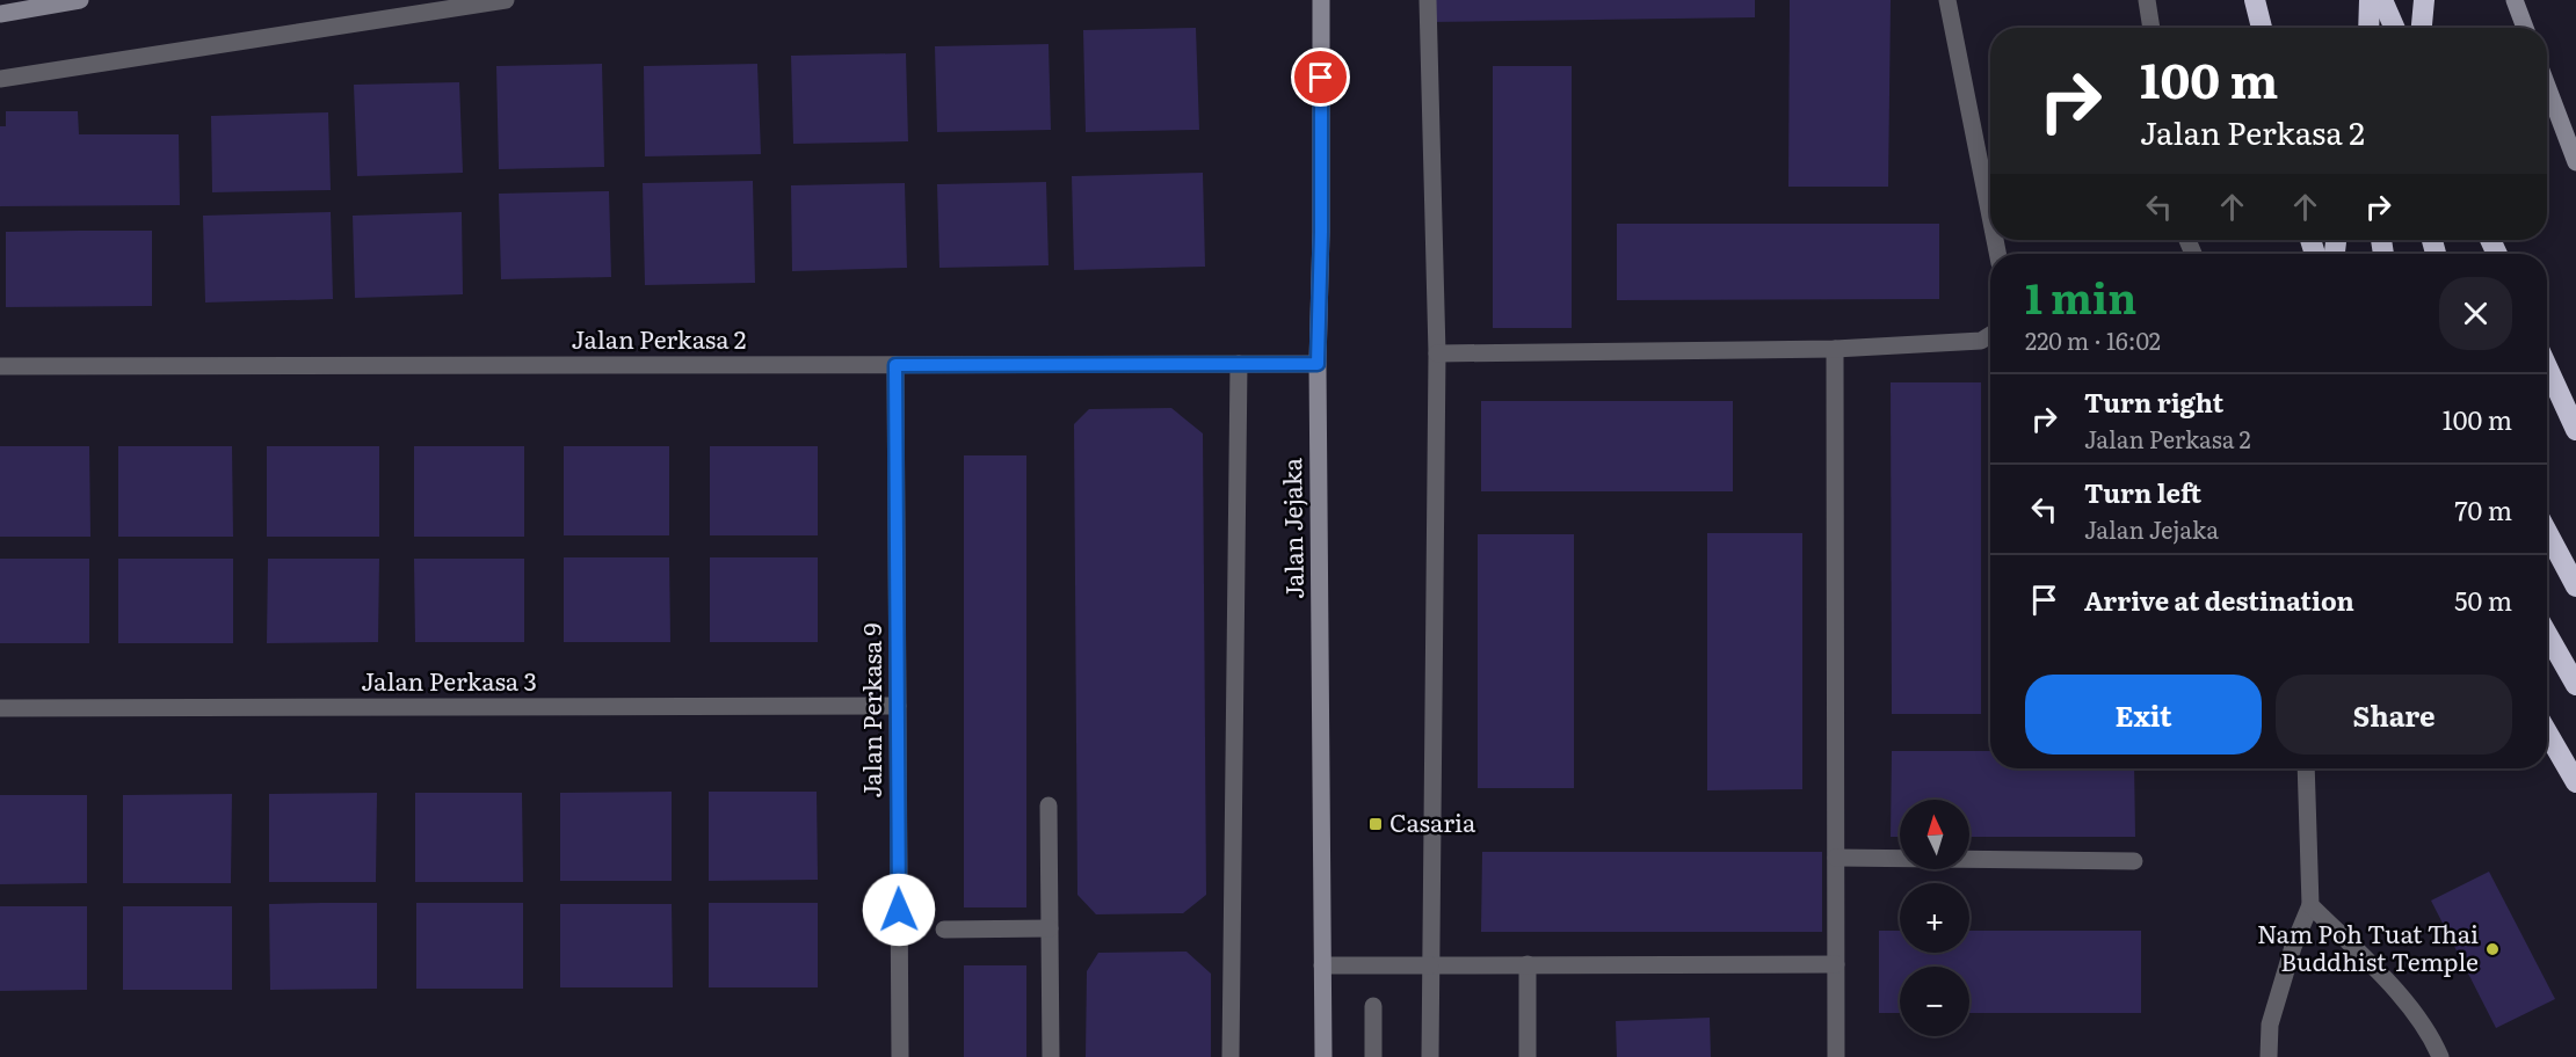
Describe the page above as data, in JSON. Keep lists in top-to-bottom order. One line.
{"streets":{"street":["Jalan Perkasa 2","Jalan Jejaka","Jalan Perkasa 3","Jalan Perkasa 9"]},"crossings":[["Jalan Perkasa 2","Jalan Jejaka"],["Jalan Perkasa 2","Jalan Perkasa 9"],["Jalan Perkasa 3","Jalan Perkasa 9"]],"places":{"transit":["Casaria"],"other":["Nam Poh Tuat Thai Buddhist Temple"]},"north":"top","page":{"turn":["100 m","Jalan Perkasa 2"],"heading":["1 min","220 m · 16:02"],"list":[{"name":"Turn right","note":"Jalan Perkasa 2","value":"100 m"},{"name":"Turn left","note":"Jalan Jejaka","value":"70 m"},{"name":"Arrive at destination","value":"50 m"}],"buttons":["Exit","Share"],"map_buttons":["+","−"]}}
